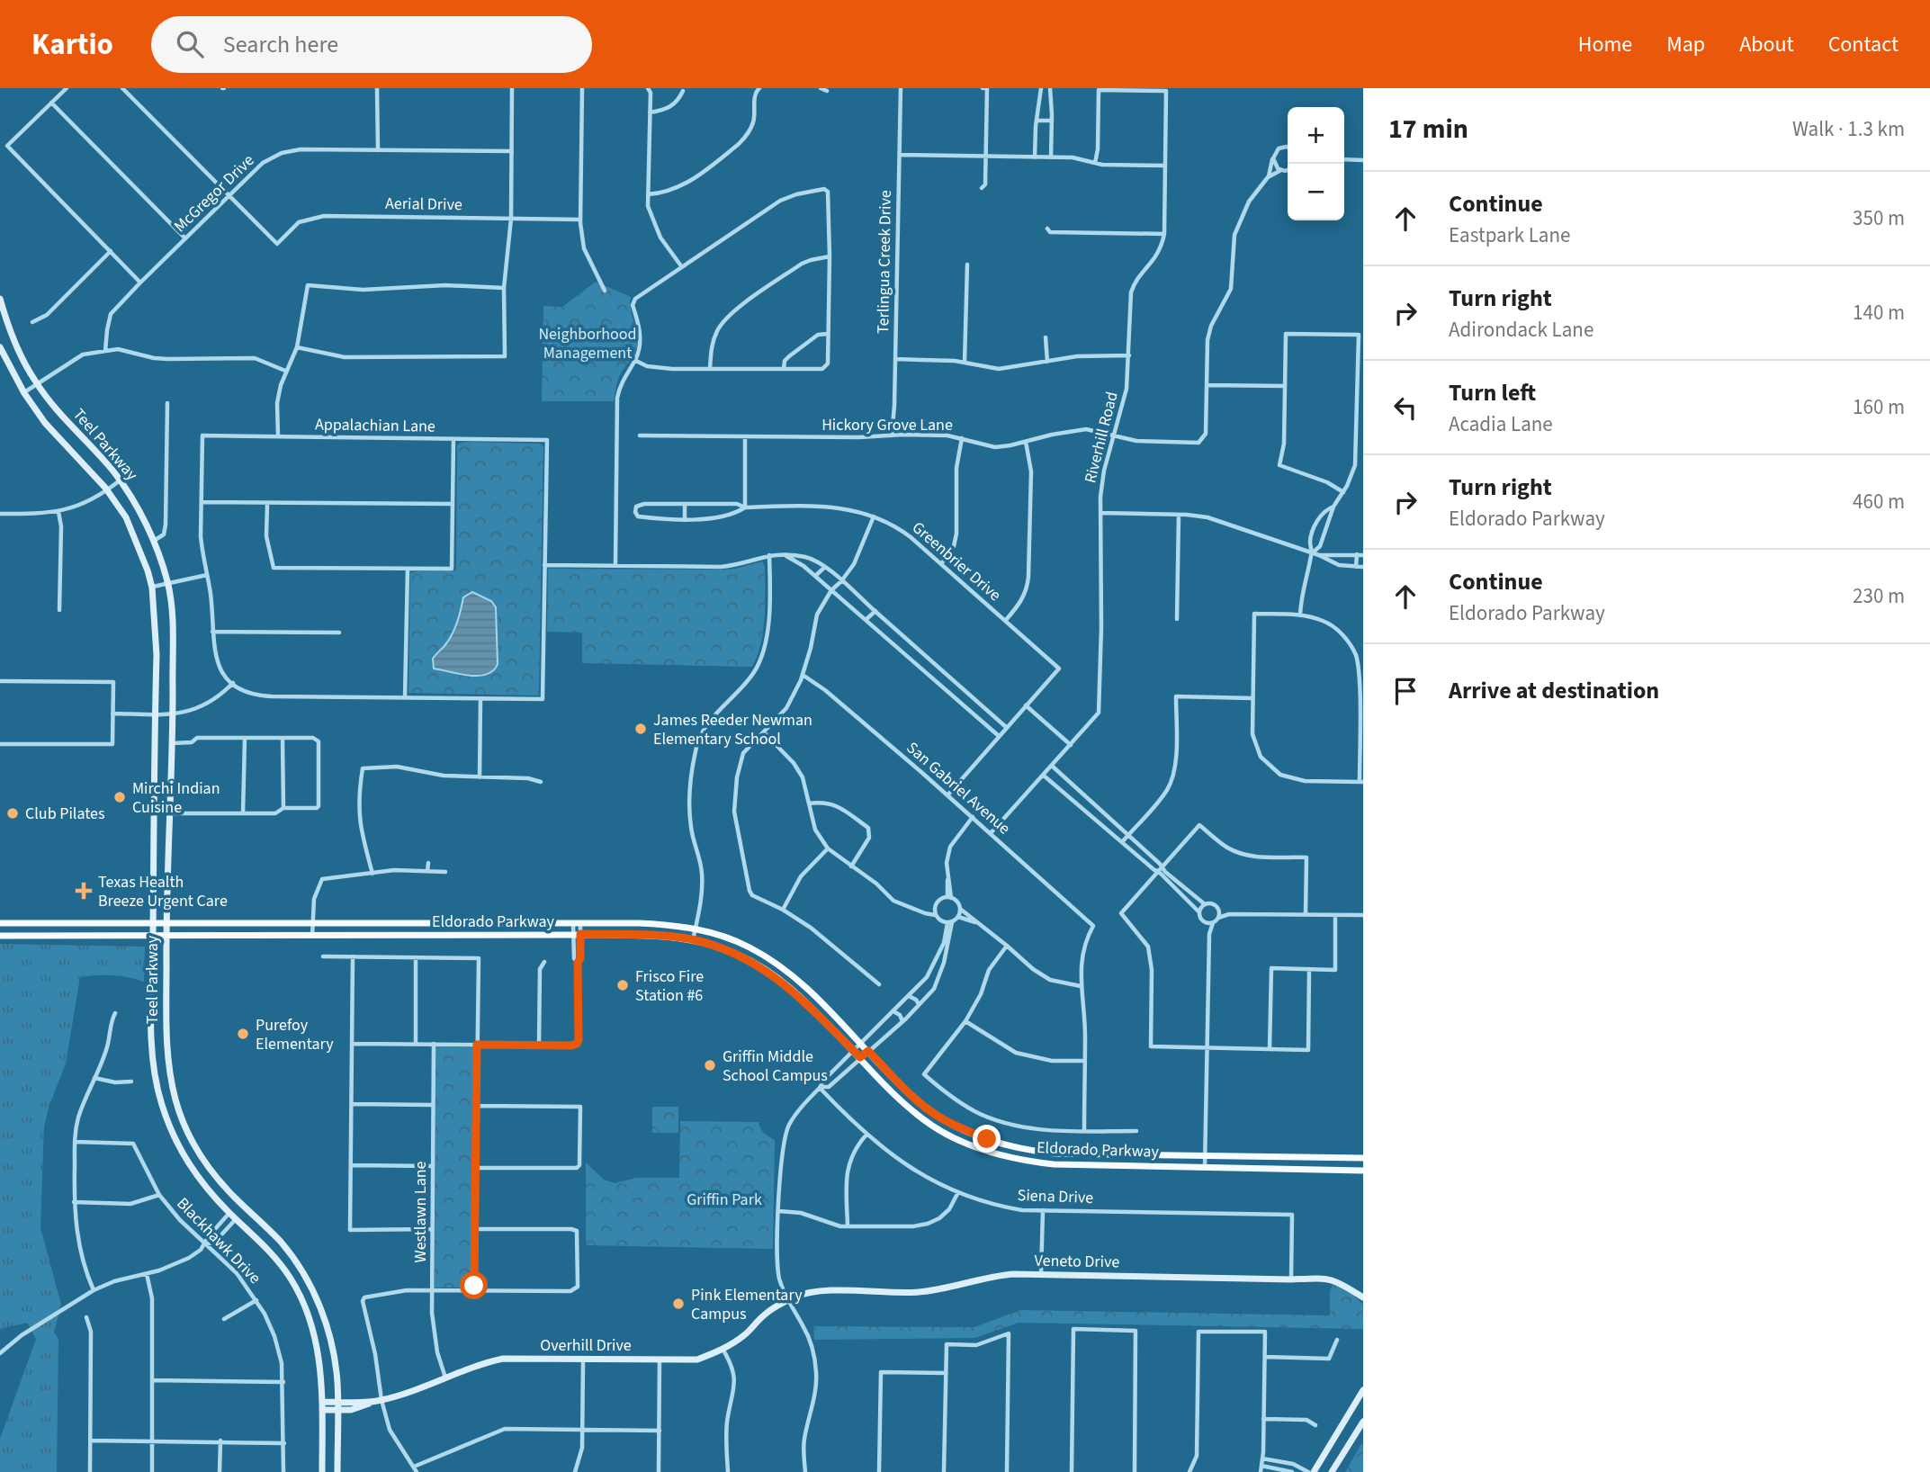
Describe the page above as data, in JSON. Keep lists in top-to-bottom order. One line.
{"streets":{"main road":["Teel Parkway","Eldorado Parkway","Veneto Drive","Overhill Drive"],"street":["McGregor Drive","Aerial Drive","Terlingua Creek Drive","Hickory Grove Lane","Appalachian Lane","Riverhill Road","Greenbrier Drive","San Gabriel Avenue","Siena Drive","Westlawn Lane","Blackhawk Drive"]},"crossings":[["McGregor Drive","Aerial Drive"],["Terlingua Creek Drive","Hickory Grove Lane"],["Hickory Grove Lane","Riverhill Road"],["Riverhill Road","San Gabriel Avenue"],["Teel Parkway","Eldorado Parkway"],["Teel Parkway","Overhill Drive"],["Siena Drive","Veneto Drive"],["Westlawn Lane","Overhill Drive"],["Veneto Drive","Overhill Drive"]],"parks":["Neighborhood Management","Griffin Park"],"places":{"other":["James Reeder Newman Elementary School","Mirchi Indian Cuisine","Club Pilates","Frisco Fire Station #6","Purefoy Elementary","Griffin Middle School Campus","Pink Elementary Campus"],"health":["Texas Health Breeze Urgent Care"]},"page":{"header":"Kartio","search":"Search here","nav":["Home","Map","About","Contact"],"heading":["17 min","Walk · 1.3 km"],"map_buttons":["+","−"],"list":[["Continue","Eastpark Lane","350 m"],["Turn right","Adirondack Lane","140 m"],["Turn left","Acadia Lane","160 m"],["Turn right","Eldorado Parkway","460 m"],["Continue","Eldorado Parkway","230 m"],"Arrive at destination"]}}
